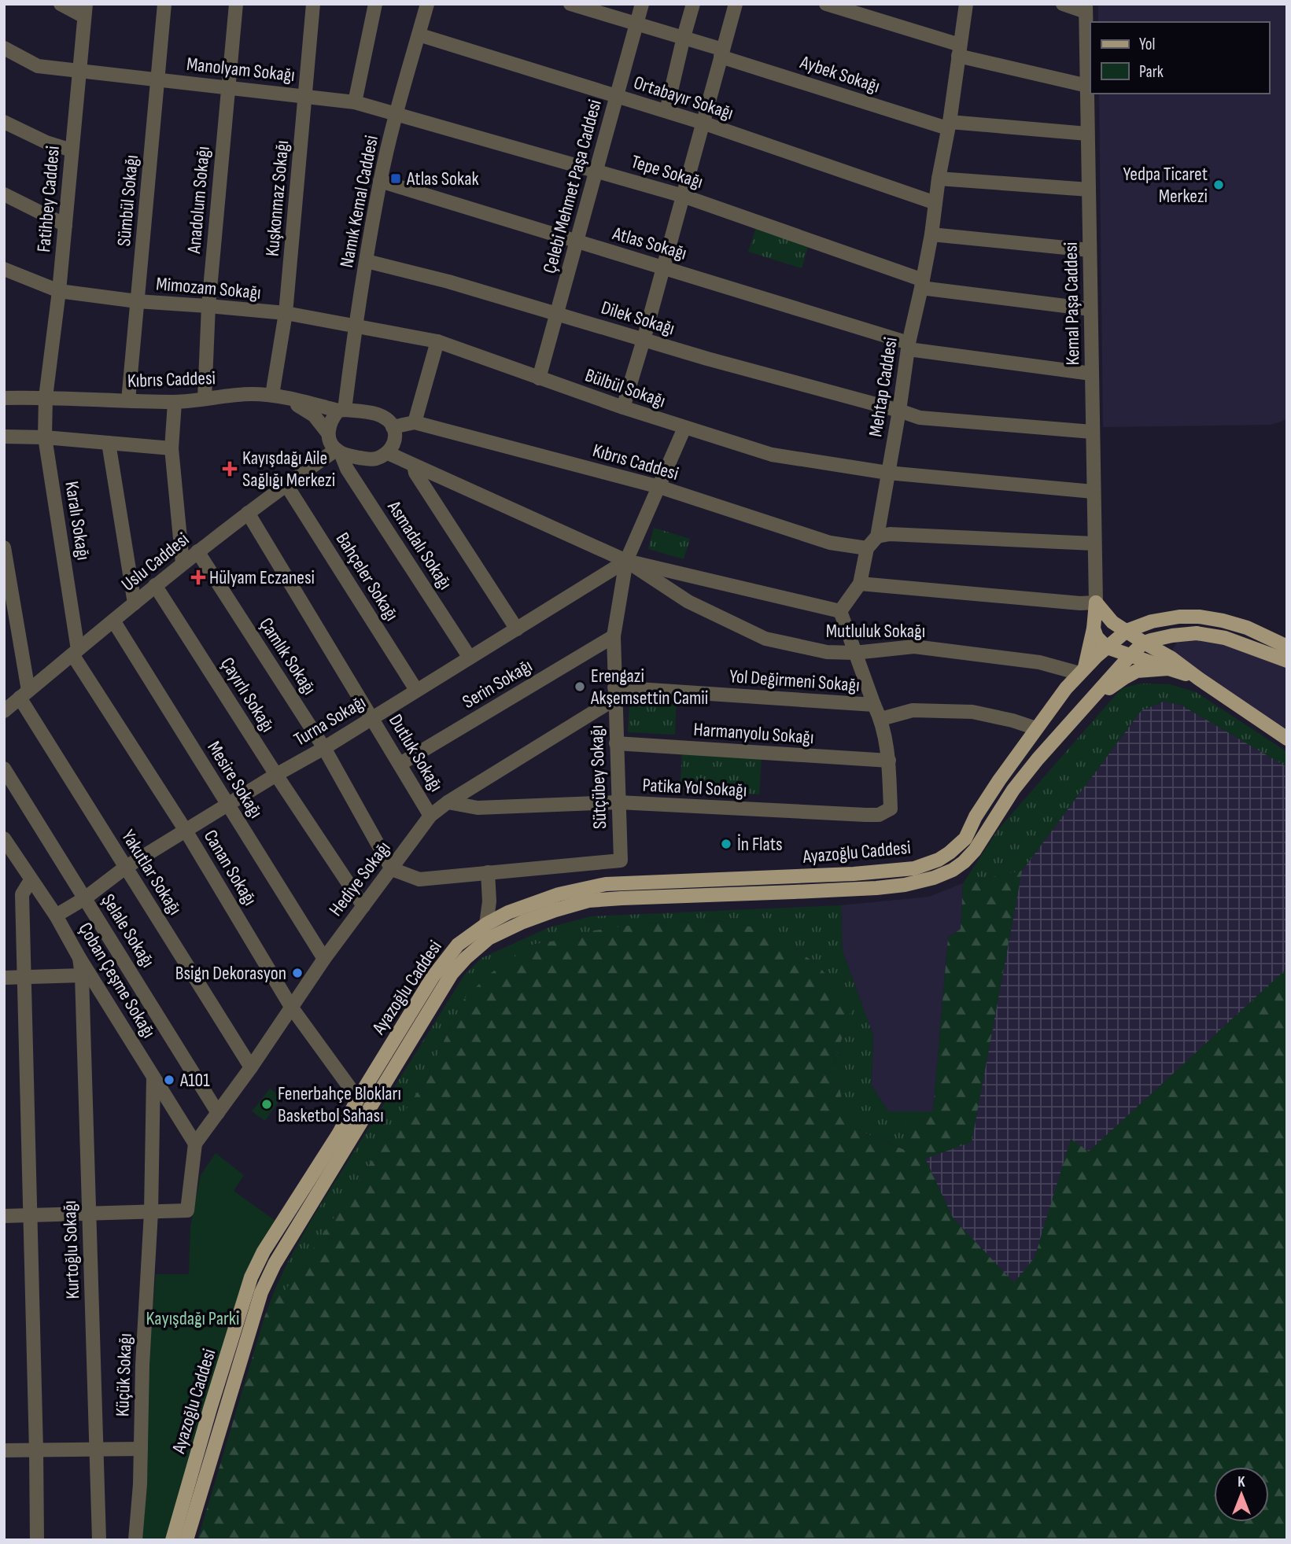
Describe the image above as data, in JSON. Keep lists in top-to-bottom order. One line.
{"streets":{"main road":["Ayazoğlu Caddesi"],"street":["Manolyam Sokağı","Aybek Sokağı","Ortabayır Sokağı","Tepe Sokağı","Çelebi Mehmet Paşa Caddesi","Kuşkonmaz Sokağı","Fatihbey Caddesi","Anadolum Sokağı","Sümbül Sokağı","Namık Kemal Caddesi","Atlas Sokağı","Mimozam Sokağı","Kemal Paşa Caddesi","Dilek Sokağı","Kıbrıs Caddesi","Mehtap Caddesi","Bülbül Sokağı","Karalı Sokağı","Asmadalı Sokağı","Uslu Caddesi","Bahçeler Sokağı","Mutluluk Sokağı","Çamlık Sokağı","Yol Değirmeni Sokağı","Serin Sokağı","Çayırlı Sokağı","Turna Sokağı","Harmanyolu Sokağı","Dutluk Sokağı","Sütçübey Sokağı","Mesire Sokağı","Patika Yol Sokağı","Canan Sokağı","Yakutlar Sokağı","Hediye Sokağı","Şelale Sokağı","Çoban Çeşme Sokağı","Kurtoğlu Sokağı","Küçük Sokağı"]},"crossings":[["Manolyam Sokağı","Tepe Sokağı"],["Manolyam Sokağı","Kuşkonmaz Sokağı"],["Manolyam Sokağı","Fatihbey Caddesi"],["Manolyam Sokağı","Anadolum Sokağı"],["Manolyam Sokağı","Sümbül Sokağı"],["Manolyam Sokağı","Namık Kemal Caddesi"],["Aybek Sokağı","Çelebi Mehmet Paşa Caddesi"],["Aybek Sokağı","Kemal Paşa Caddesi"],["Aybek Sokağı","Mehtap Caddesi"],["Ortabayır Sokağı","Çelebi Mehmet Paşa Caddesi"],["Ortabayır Sokağı","Namık Kemal Caddesi"],["Ortabayır Sokağı","Mehtap Caddesi"],["Tepe Sokağı","Çelebi Mehmet Paşa Caddesi"],["Tepe Sokağı","Namık Kemal Caddesi"],["Tepe Sokağı","Kemal Paşa Caddesi"],["Tepe Sokağı","Mehtap Caddesi"],["Çelebi Mehmet Paşa Caddesi","Atlas Sokağı"],["Çelebi Mehmet Paşa Caddesi","Dilek Sokağı"],["Çelebi Mehmet Paşa Caddesi","Bülbül Sokağı"],["Kuşkonmaz Sokağı","Mimozam Sokağı"],["Kuşkonmaz Sokağı","Kıbrıs Caddesi"],["Fatihbey Caddesi","Mimozam Sokağı"],["Fatihbey Caddesi","Kıbrıs Caddesi"],["Fatihbey Caddesi","Karalı Sokağı"],["Anadolum Sokağı","Mimozam Sokağı"],["Anadolum Sokağı","Kıbrıs Caddesi"],["Sümbül Sokağı","Mimozam Sokağı"],["Sümbül Sokağı","Kıbrıs Caddesi"],["Namık Kemal Caddesi","Atlas Sokağı"],["Namık Kemal Caddesi","Mimozam Sokağı"],["Namık Kemal Caddesi","Dilek Sokağı"],["Namık Kemal Caddesi","Kıbrıs Caddesi"],["Namık Kemal Caddesi","Bülbül Sokağı"],["Namık Kemal Caddesi","Asmadalı Sokağı"],["Namık Kemal Caddesi","Uslu Caddesi"],["Atlas Sokağı","Kemal Paşa Caddesi"],["Atlas Sokağı","Mehtap Caddesi"],["Mimozam Sokağı","Bülbül Sokağı"],["Kemal Paşa Caddesi","Dilek Sokağı"],["Kemal Paşa Caddesi","Bülbül Sokağı"],["Dilek Sokağı","Mehtap Caddesi"],["Kıbrıs Caddesi","Karalı Sokağı"],["Kıbrıs Caddesi","Asmadalı Sokağı"],["Kıbrıs Caddesi","Uslu Caddesi"],["Kıbrıs Caddesi","Sütçübey Sokağı"],["Mehtap Caddesi","Bülbül Sokağı"],["Bülbül Sokağı","Sütçübey Sokağı"],["Karalı Sokağı","Uslu Caddesi"],["Karalı Sokağı","Canan Sokağı"],["Asmadalı Sokağı","Uslu Caddesi"],["Asmadalı Sokağı","Turna Sokağı"],["Uslu Caddesi","Bahçeler Sokağı"],["Uslu Caddesi","Çamlık Sokağı"],["Uslu Caddesi","Çayırlı Sokağı"],["Uslu Caddesi","Dutluk Sokağı"],["Uslu Caddesi","Mesire Sokağı"],["Uslu Caddesi","Canan Sokağı"],["Uslu Caddesi","Yakutlar Sokağı"],["Bahçeler Sokağı","Turna Sokağı"],["Mutluluk Sokağı","Turna Sokağı"],["Mutluluk Sokağı","Sütçübey Sokağı"],["Mutluluk Sokağı","Ayazoğlu Caddesi"],["Çamlık Sokağı","Turna Sokağı"],["Çamlık Sokağı","Hediye Sokağı"],["Yol Değirmeni Sokağı","Sütçübey Sokağı"],["Yol Değirmeni Sokağı","Hediye Sokağı"],["Serin Sokağı","Dutluk Sokağı"],["Serin Sokağı","Sütçübey Sokağı"],["Çayırlı Sokağı","Turna Sokağı"],["Çayırlı Sokağı","Hediye Sokağı"],["Turna Sokağı","Dutluk Sokağı"],["Turna Sokağı","Sütçübey Sokağı"],["Turna Sokağı","Mesire Sokağı"],["Turna Sokağı","Canan Sokağı"],["Turna Sokağı","Yakutlar Sokağı"],["Turna Sokağı","Şelale Sokağı"],["Turna Sokağı","Çoban Çeşme Sokağı"],["Harmanyolu Sokağı","Sütçübey Sokağı"],["Harmanyolu Sokağı","Patika Yol Sokağı"],["Dutluk Sokağı","Hediye Sokağı"],["Sütçübey Sokağı","Patika Yol Sokağı"],["Sütçübey Sokağı","Hediye Sokağı"],["Mesire Sokağı","Hediye Sokağı"],["Patika Yol Sokağı","Hediye Sokağı"],["Ayazoğlu Caddesi","Canan Sokağı"],["Canan Sokağı","Hediye Sokağı"],["Yakutlar Sokağı","Hediye Sokağı"],["Hediye Sokağı","Şelale Sokağı"],["Hediye Sokağı","Çoban Çeşme Sokağı"],["Çoban Çeşme Sokağı","Kurtoğlu Sokağı"],["Çoban Çeşme Sokağı","Küçük Sokağı"]],"parks":["Kayışdağı Parki"],"places":{"transit":["Atlas Sokak"],"other":["Yedpa Ticaret Merkezi","Erengazi Akşemsettin Camii","İn Flats","Bsign Dekorasyon","A101","Fenerbahçe Blokları Basketbol Sahası"],"health":["Kayışdağı Aile Sağlığı Merkezi","Hülyam Eczanesi"]},"legend":["Yol","Park"],"north":"top"}
